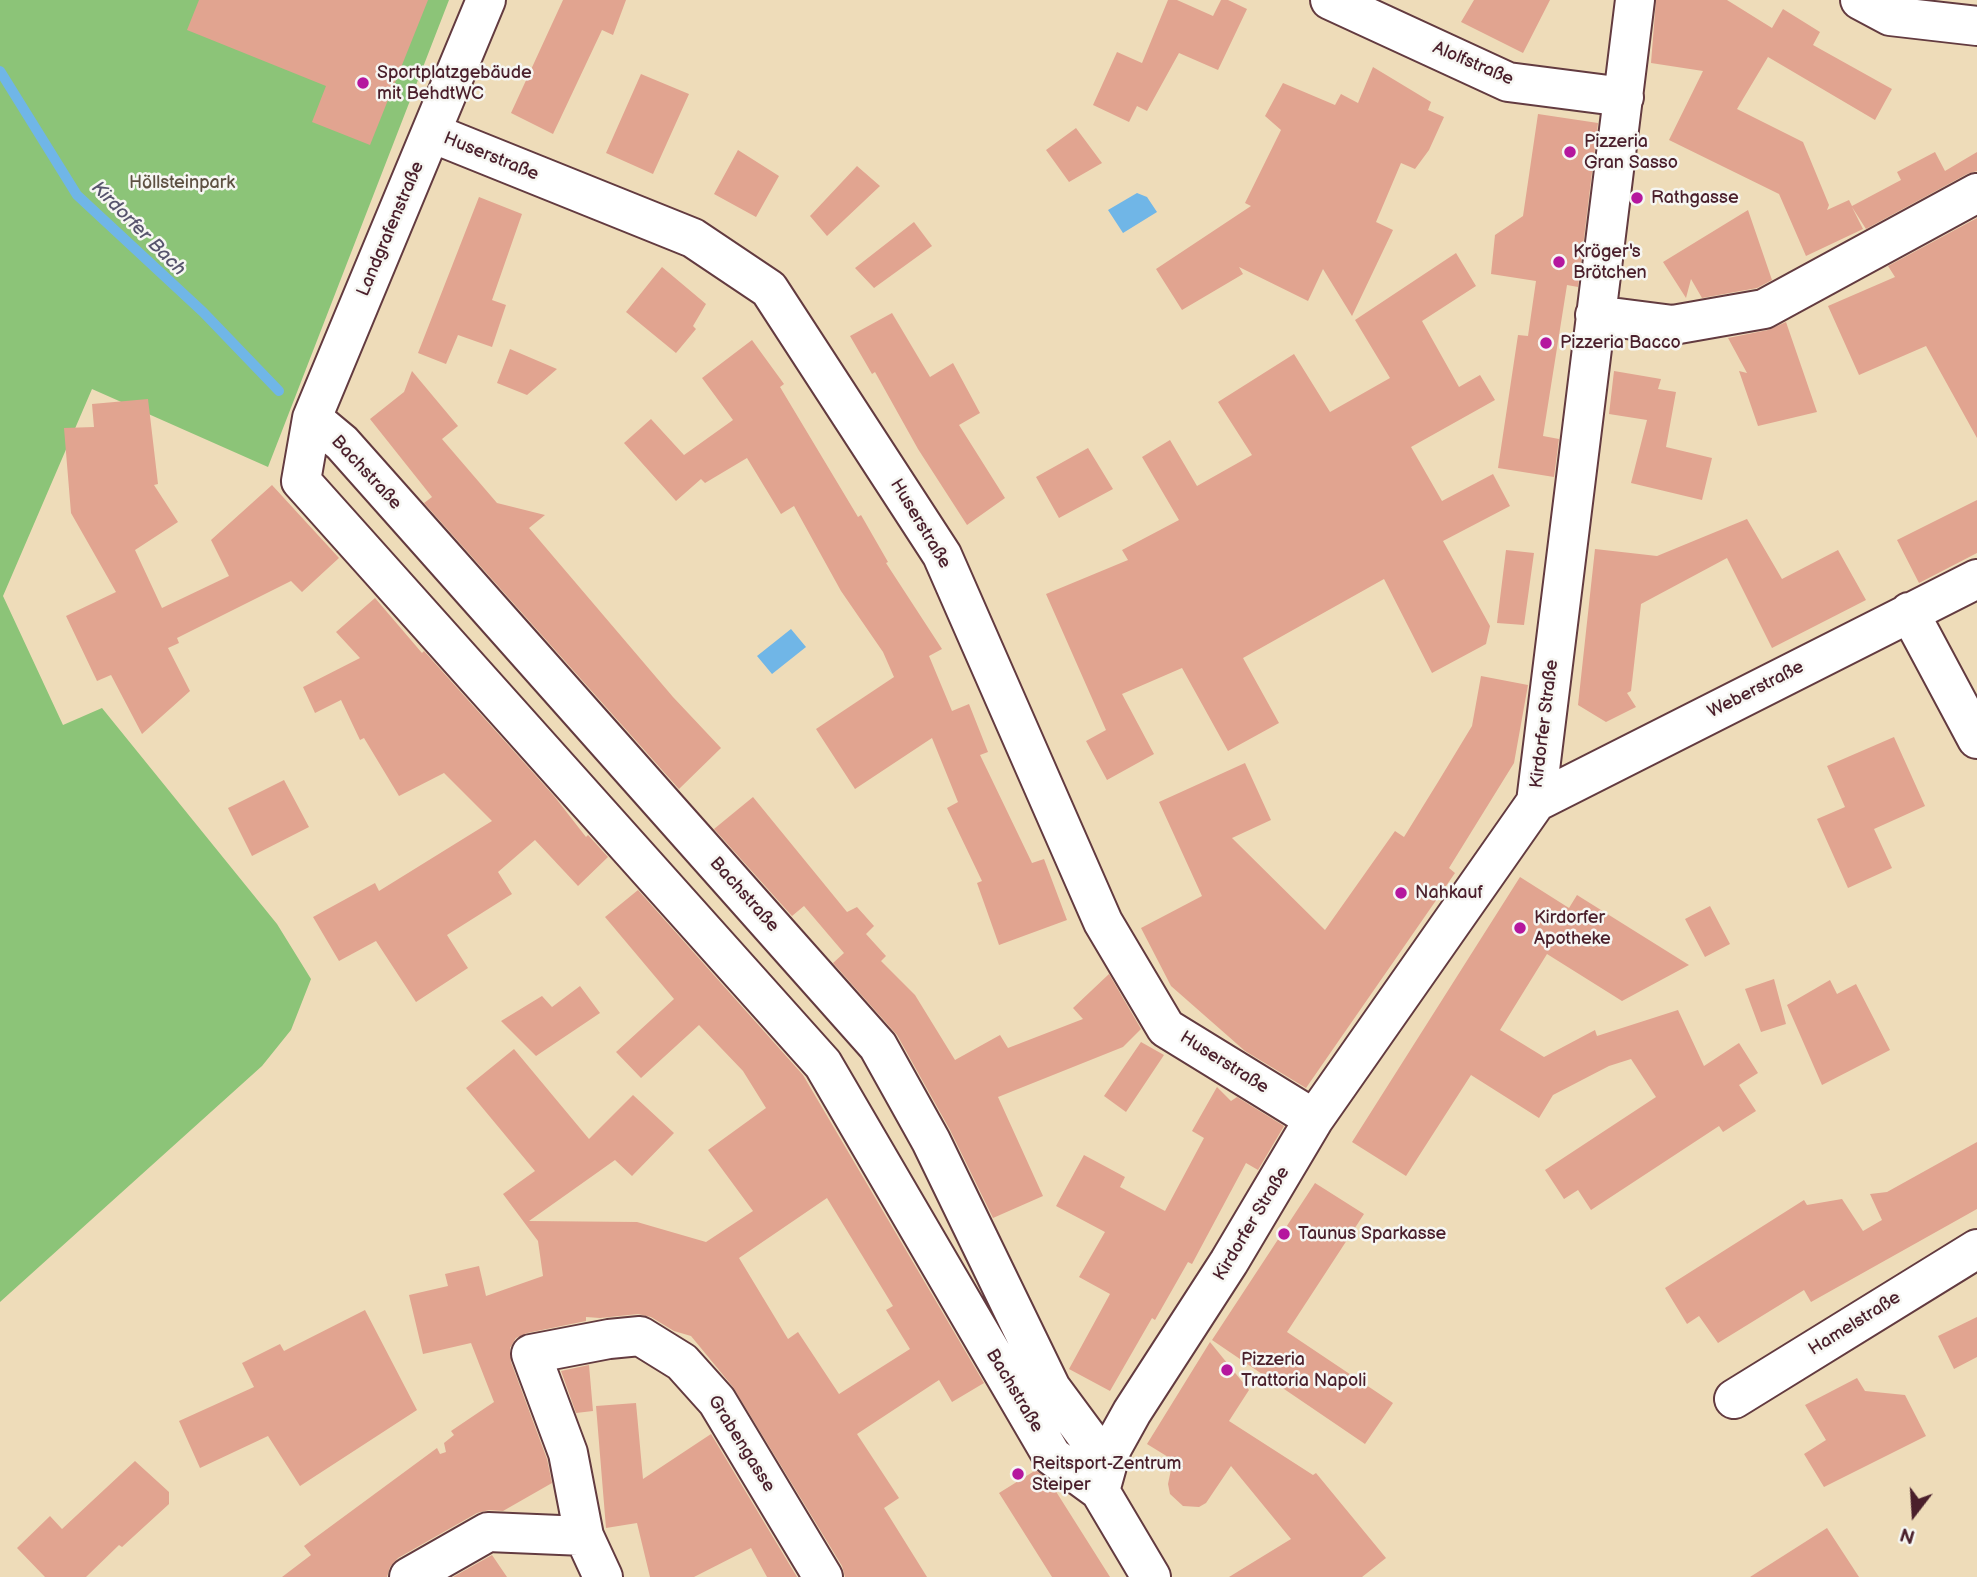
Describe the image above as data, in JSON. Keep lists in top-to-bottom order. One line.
{"streets":{"street":["Alolfstraße","Huserstraße","Landgrafenstraße","Bachstraße","Weberstraße","Kirdorfer Straße","Hamelstraße","Grabengasse"]},"crossings":[["Alolfstraße","Kirdorfer Straße"],["Huserstraße","Landgrafenstraße"],["Huserstraße","Kirdorfer Straße"],["Landgrafenstraße","Bachstraße"],["Bachstraße","Kirdorfer Straße"],["Weberstraße","Kirdorfer Straße"]],"water":["Kirdorfer Bach"],"parks":["Höllsteinpark"],"places":["Sportplatzgebäude mit BehdtWC","Pizzeria Gran Sasso","Rathgasse","Kröger's Brötchen","Pizzeria Bacco","Nahkauf","Kirdorfer Apotheke","Taunus Sparkasse","Pizzeria Trattoria Napoli","Reitsport-Zentrum Steiper"],"north":"bottom"}
